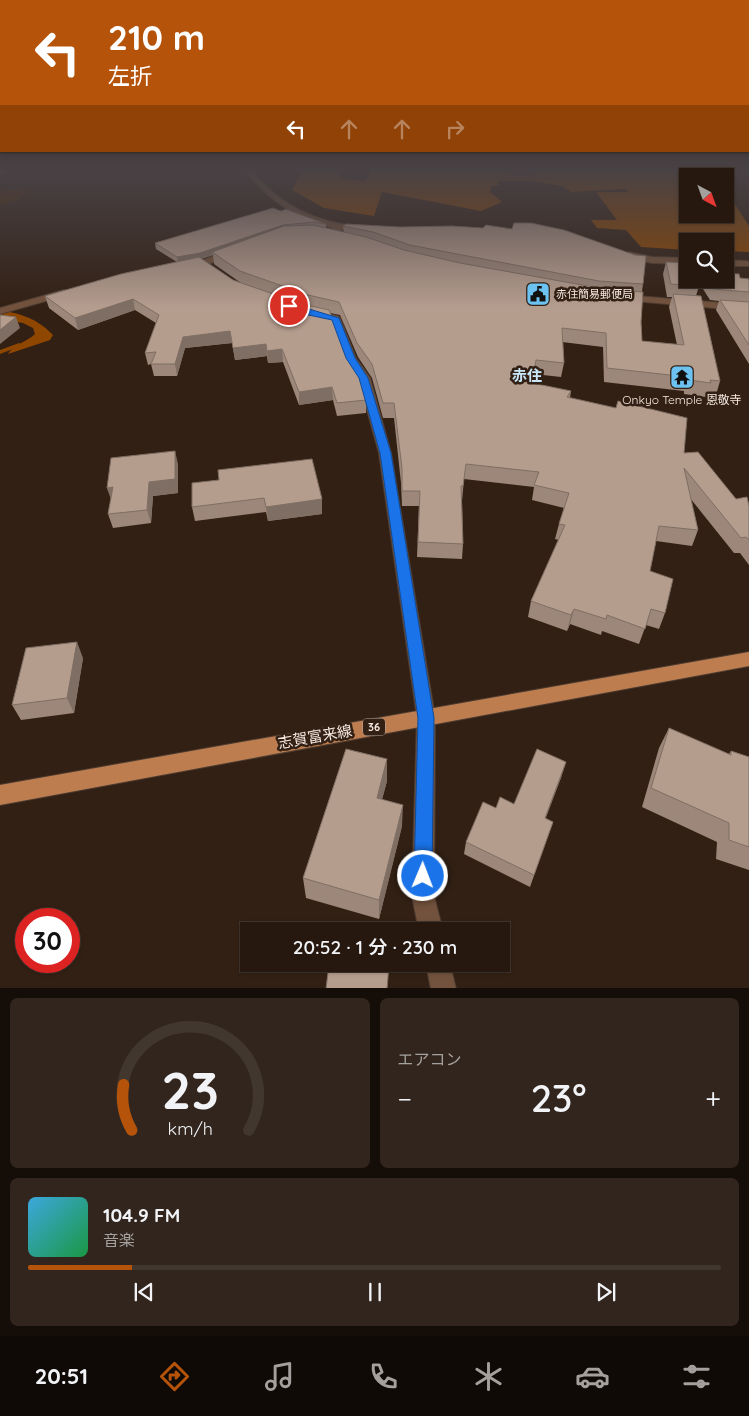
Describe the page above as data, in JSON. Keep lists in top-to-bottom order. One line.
{"streets":{"main road":["36","志賀富来線"]},"districts":["赤住"],"places":{"public building":["赤住簡易郵便局"],"temple":["Onkyo Temple 恩敬寺"]},"north":"bottom right","page":{"turn":["210 m","左折"],"limit":"30","trip":"20:52 · 1 分 · 230 m","tile":"エアコン","heat":["−","23°","+"],"song":["104.9 FM","音楽"],"tabs":"20:51","gauge":["23","km/h"]}}
